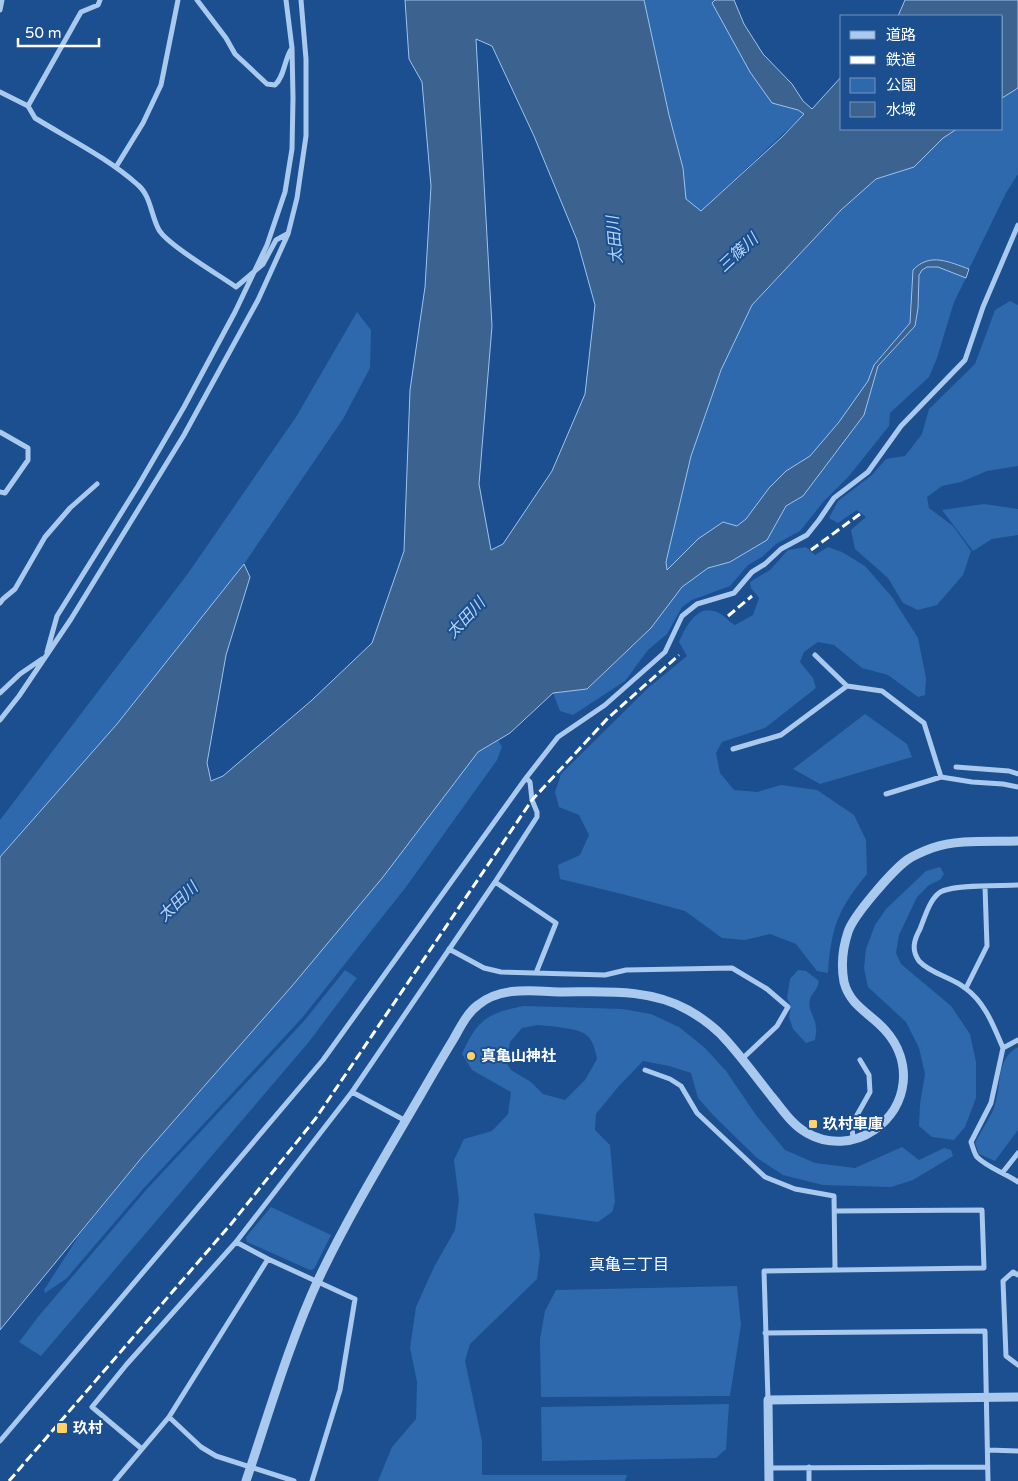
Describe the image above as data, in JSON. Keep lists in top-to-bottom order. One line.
{"districts":["真亀三丁目"],"water":["太田川","三篠川"],"places":{"other":["真亀山神社"],"transit":["玖村車庫","玖村"]},"legend":["道路","鉄道","公園","水域"],"scale_bar":"50 m"}
